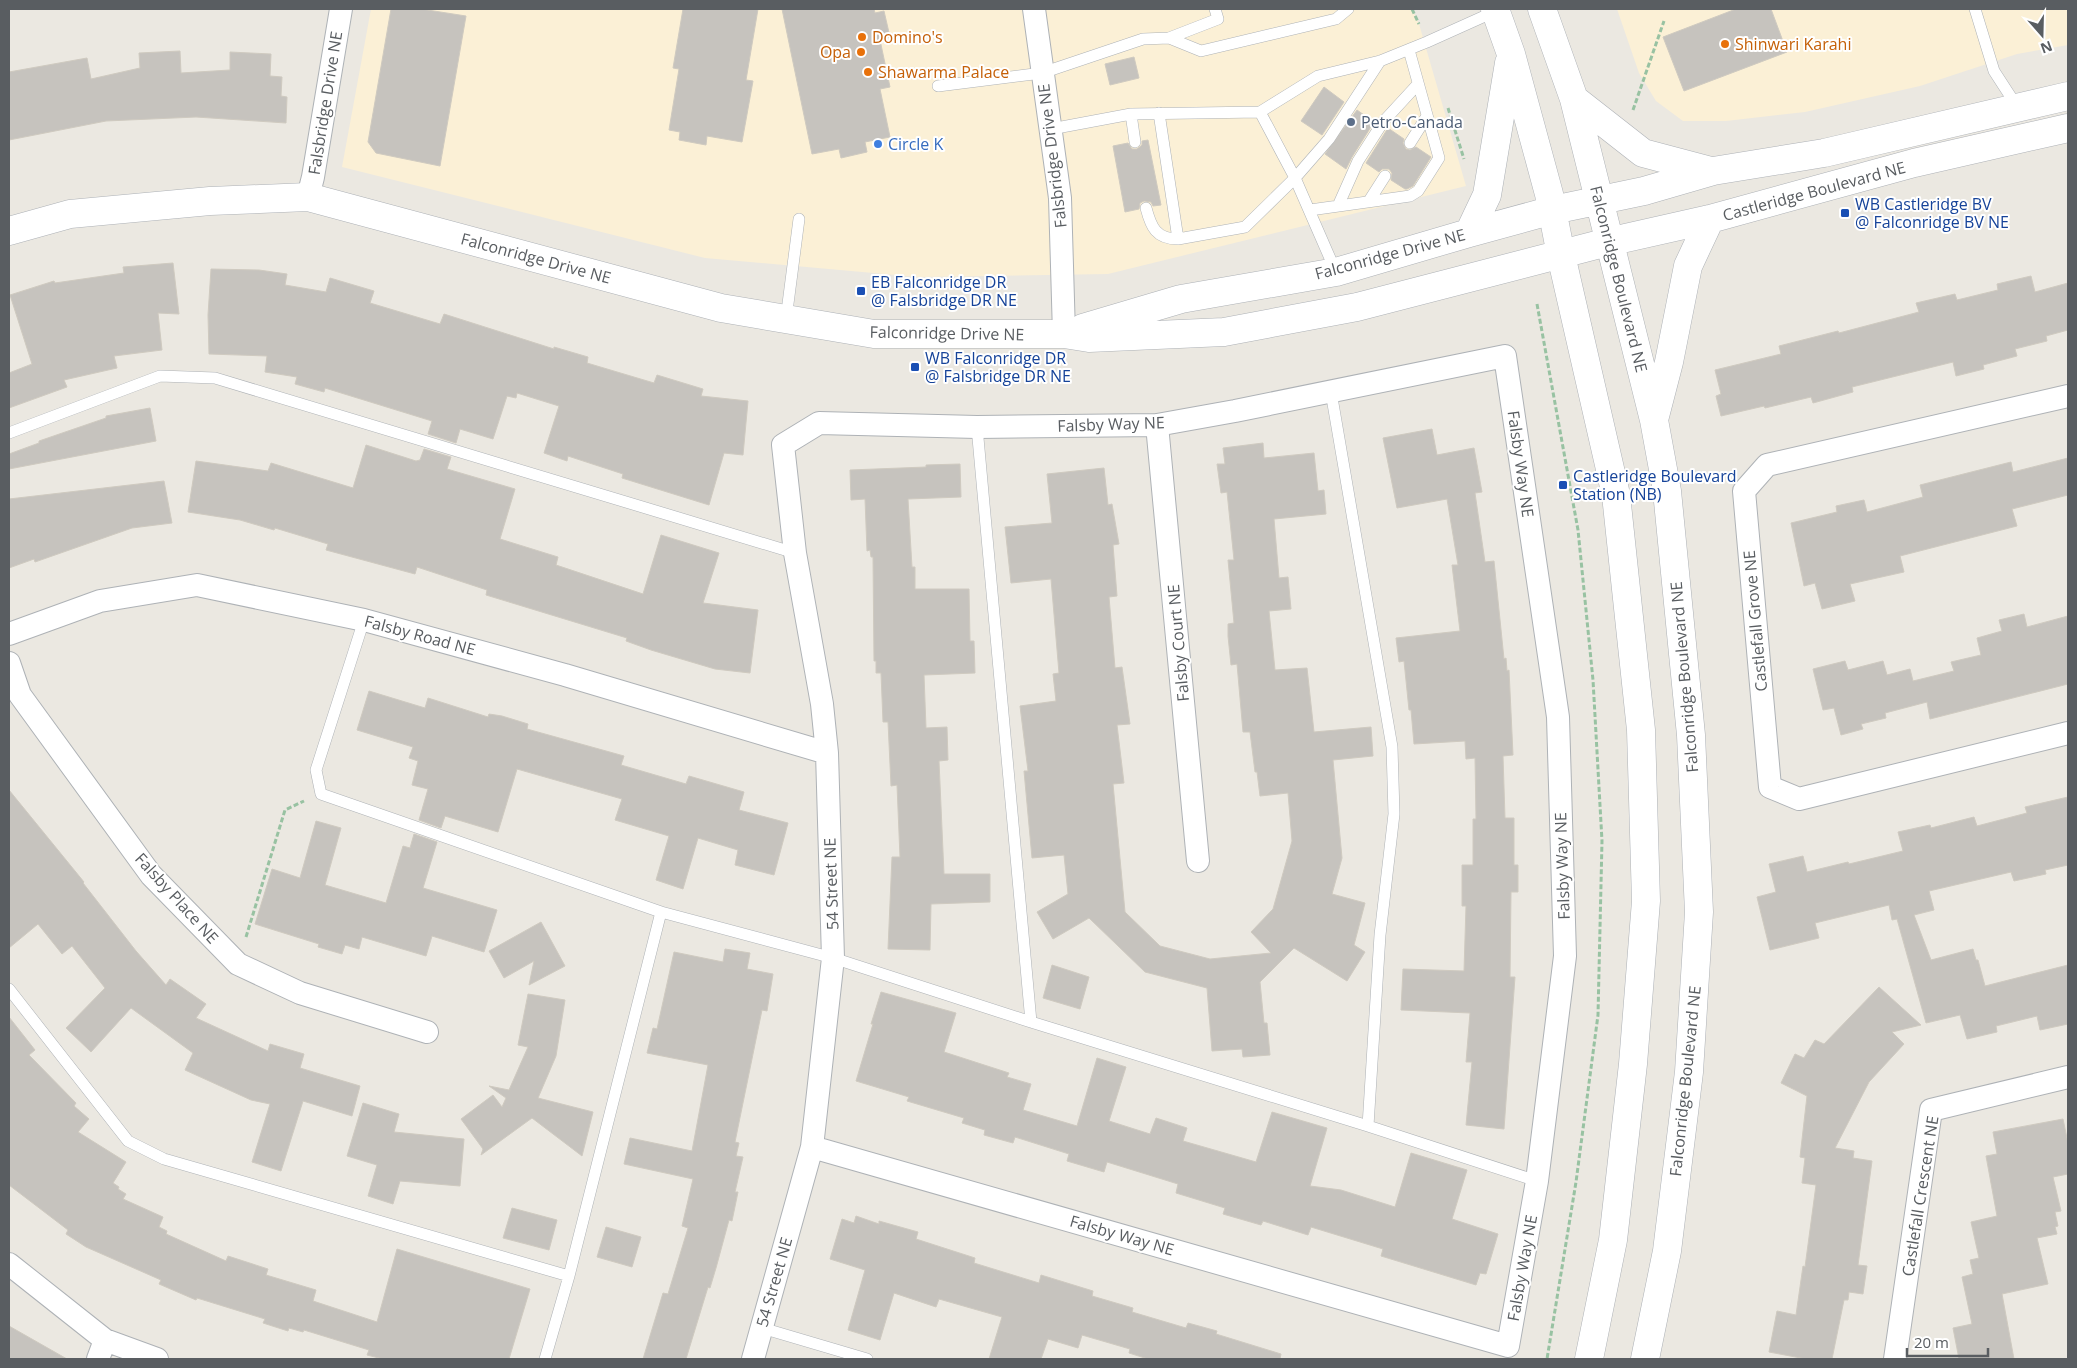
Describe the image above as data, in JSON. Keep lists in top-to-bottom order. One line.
{"streets":{"main road":["Castleridge Boulevard NE","Falconridge Drive NE","Falconridge Boulevard NE"],"street":["Falsbridge Drive NE","Falsby Way NE","Castlefall Grove NE","Falsby Road NE","Falsby Court NE","54 Street NE","Falsby Place NE","Castlefall Crescent NE"]},"crossings":[["Falsbridge Drive NE","Falconridge Drive NE"],["Castleridge Boulevard NE","Falconridge Drive NE"],["Castleridge Boulevard NE","Falconridge Boulevard NE"],["Falconridge Drive NE","Falconridge Boulevard NE"],["Falsby Way NE","Falsby Court NE"],["Falsby Way NE","54 Street NE"],["Falsby Road NE","54 Street NE"]],"places":{"other":["Domino's","Shinwari Karahi","Opa","Shawarma Palace","Petro-Canada","Circle K"],"transit":["WB Castleridge BV @ Falconridge BV NE","EB Falconridge DR @ Falsbridge DR NE","WB Falconridge DR @ Falsbridge DR NE","Castleridge Boulevard Station (NB)"]},"scale_bar":"20 m","north":"bottom"}
